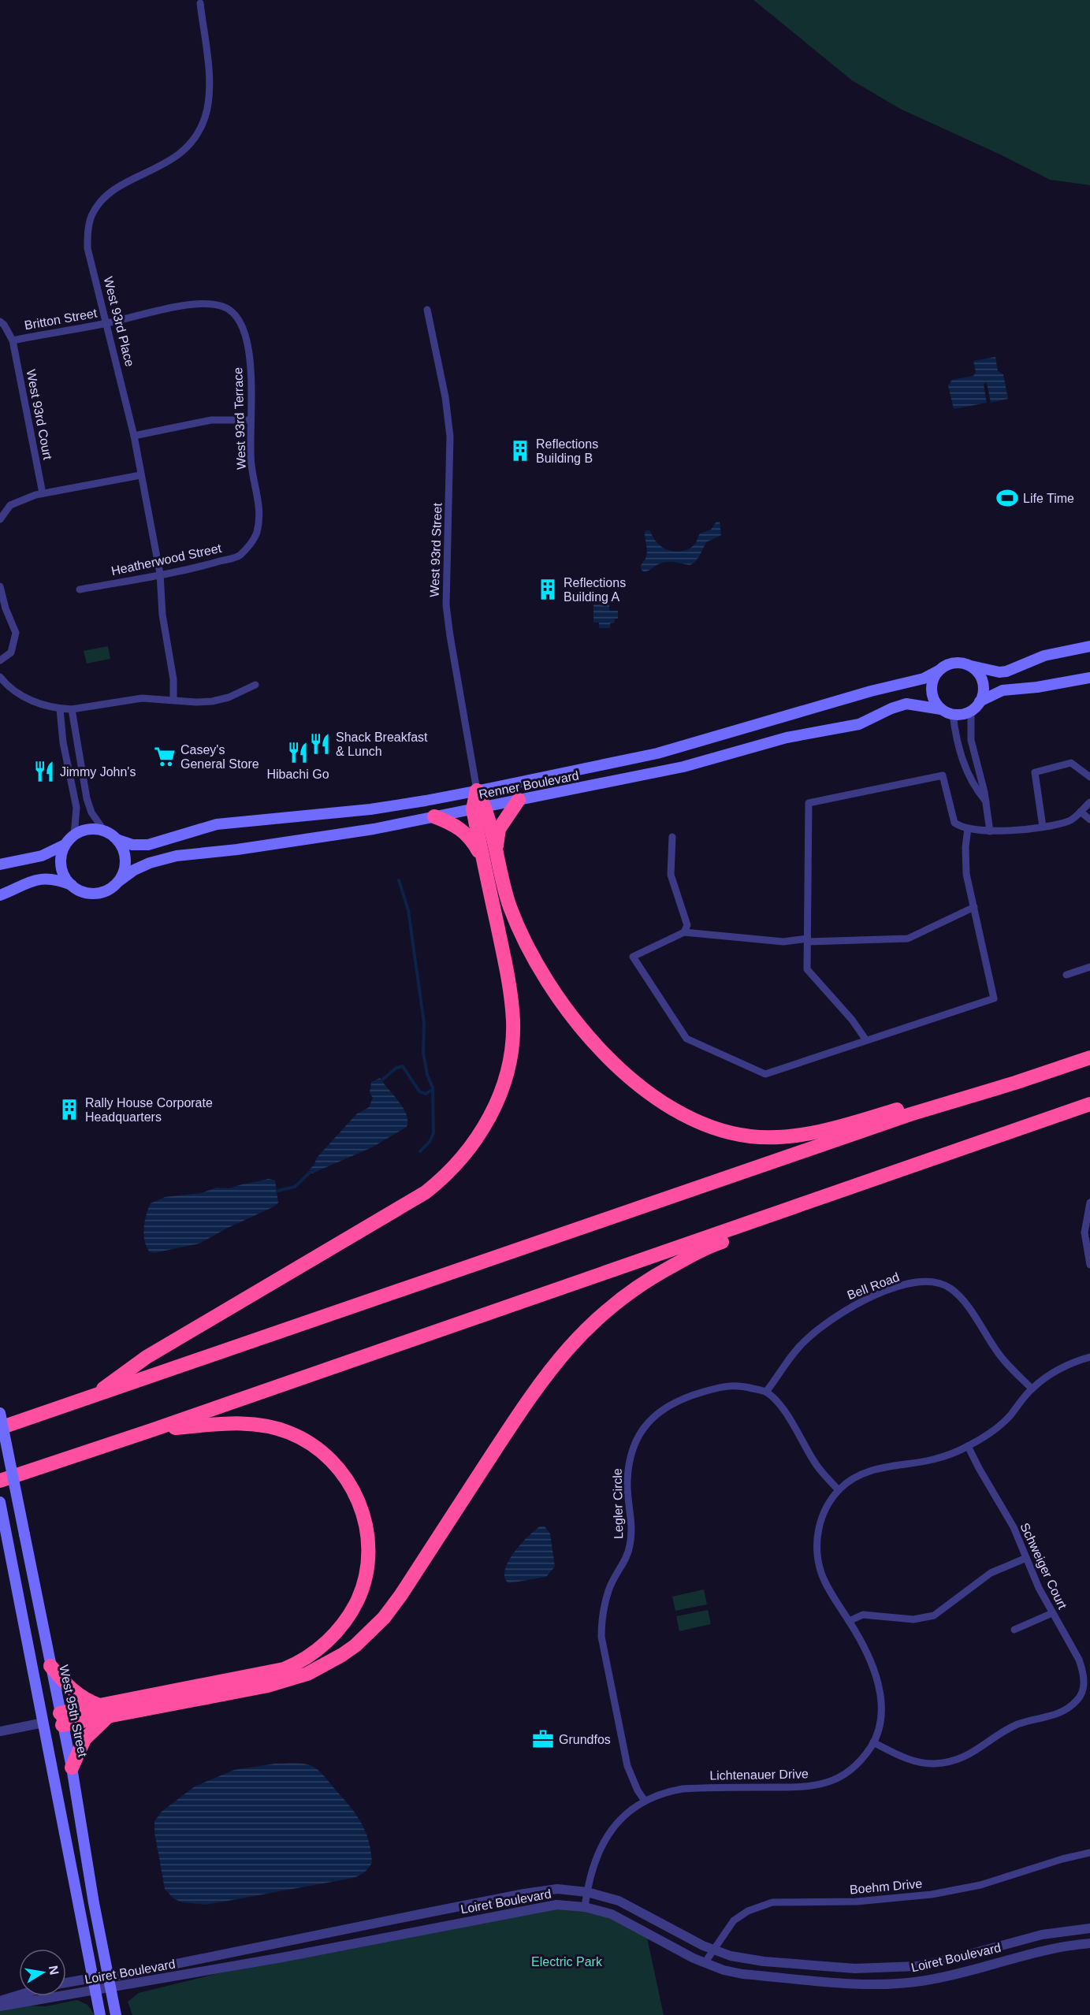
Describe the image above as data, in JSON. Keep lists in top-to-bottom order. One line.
{"streets":{"main road":["Renner Boulevard","West 95th Street"],"street":["Britton Street","West 93rd Place","West 93rd Court","West 93rd Terrace","West 93rd Street","Heatherwood Street","Bell Road","Legler Circle","Schweiger Court","Lichtenauer Drive","Boehm Drive","Loiret Boulevard"]},"crossings":[["Britton Street","West 93rd Place"],["Britton Street","West 93rd Court"],["Britton Street","West 93rd Terrace"],["West 93rd Place","Heatherwood Street"],["West 93rd Terrace","Heatherwood Street"],["West 93rd Street","Renner Boulevard"],["Bell Road","Legler Circle"],["Bell Road","Lichtenauer Drive"],["Legler Circle","Lichtenauer Drive"],["Schweiger Court","Lichtenauer Drive"],["West 95th Street","Loiret Boulevard"],["Lichtenauer Drive","Loiret Boulevard"],["Boehm Drive","Loiret Boulevard"]],"parks":["Electric Park"],"places":{"building":["Reflections Building B","Reflections Building A","Rally House Corporate Headquarters"],"sports":["Life Time"],"restaurant":["Shack Breakfast & Lunch","Hibachi Go","Jimmy John's"],"supermarket":["Casey's General Store"],"office":["Grundfos"]},"north":"right"}
